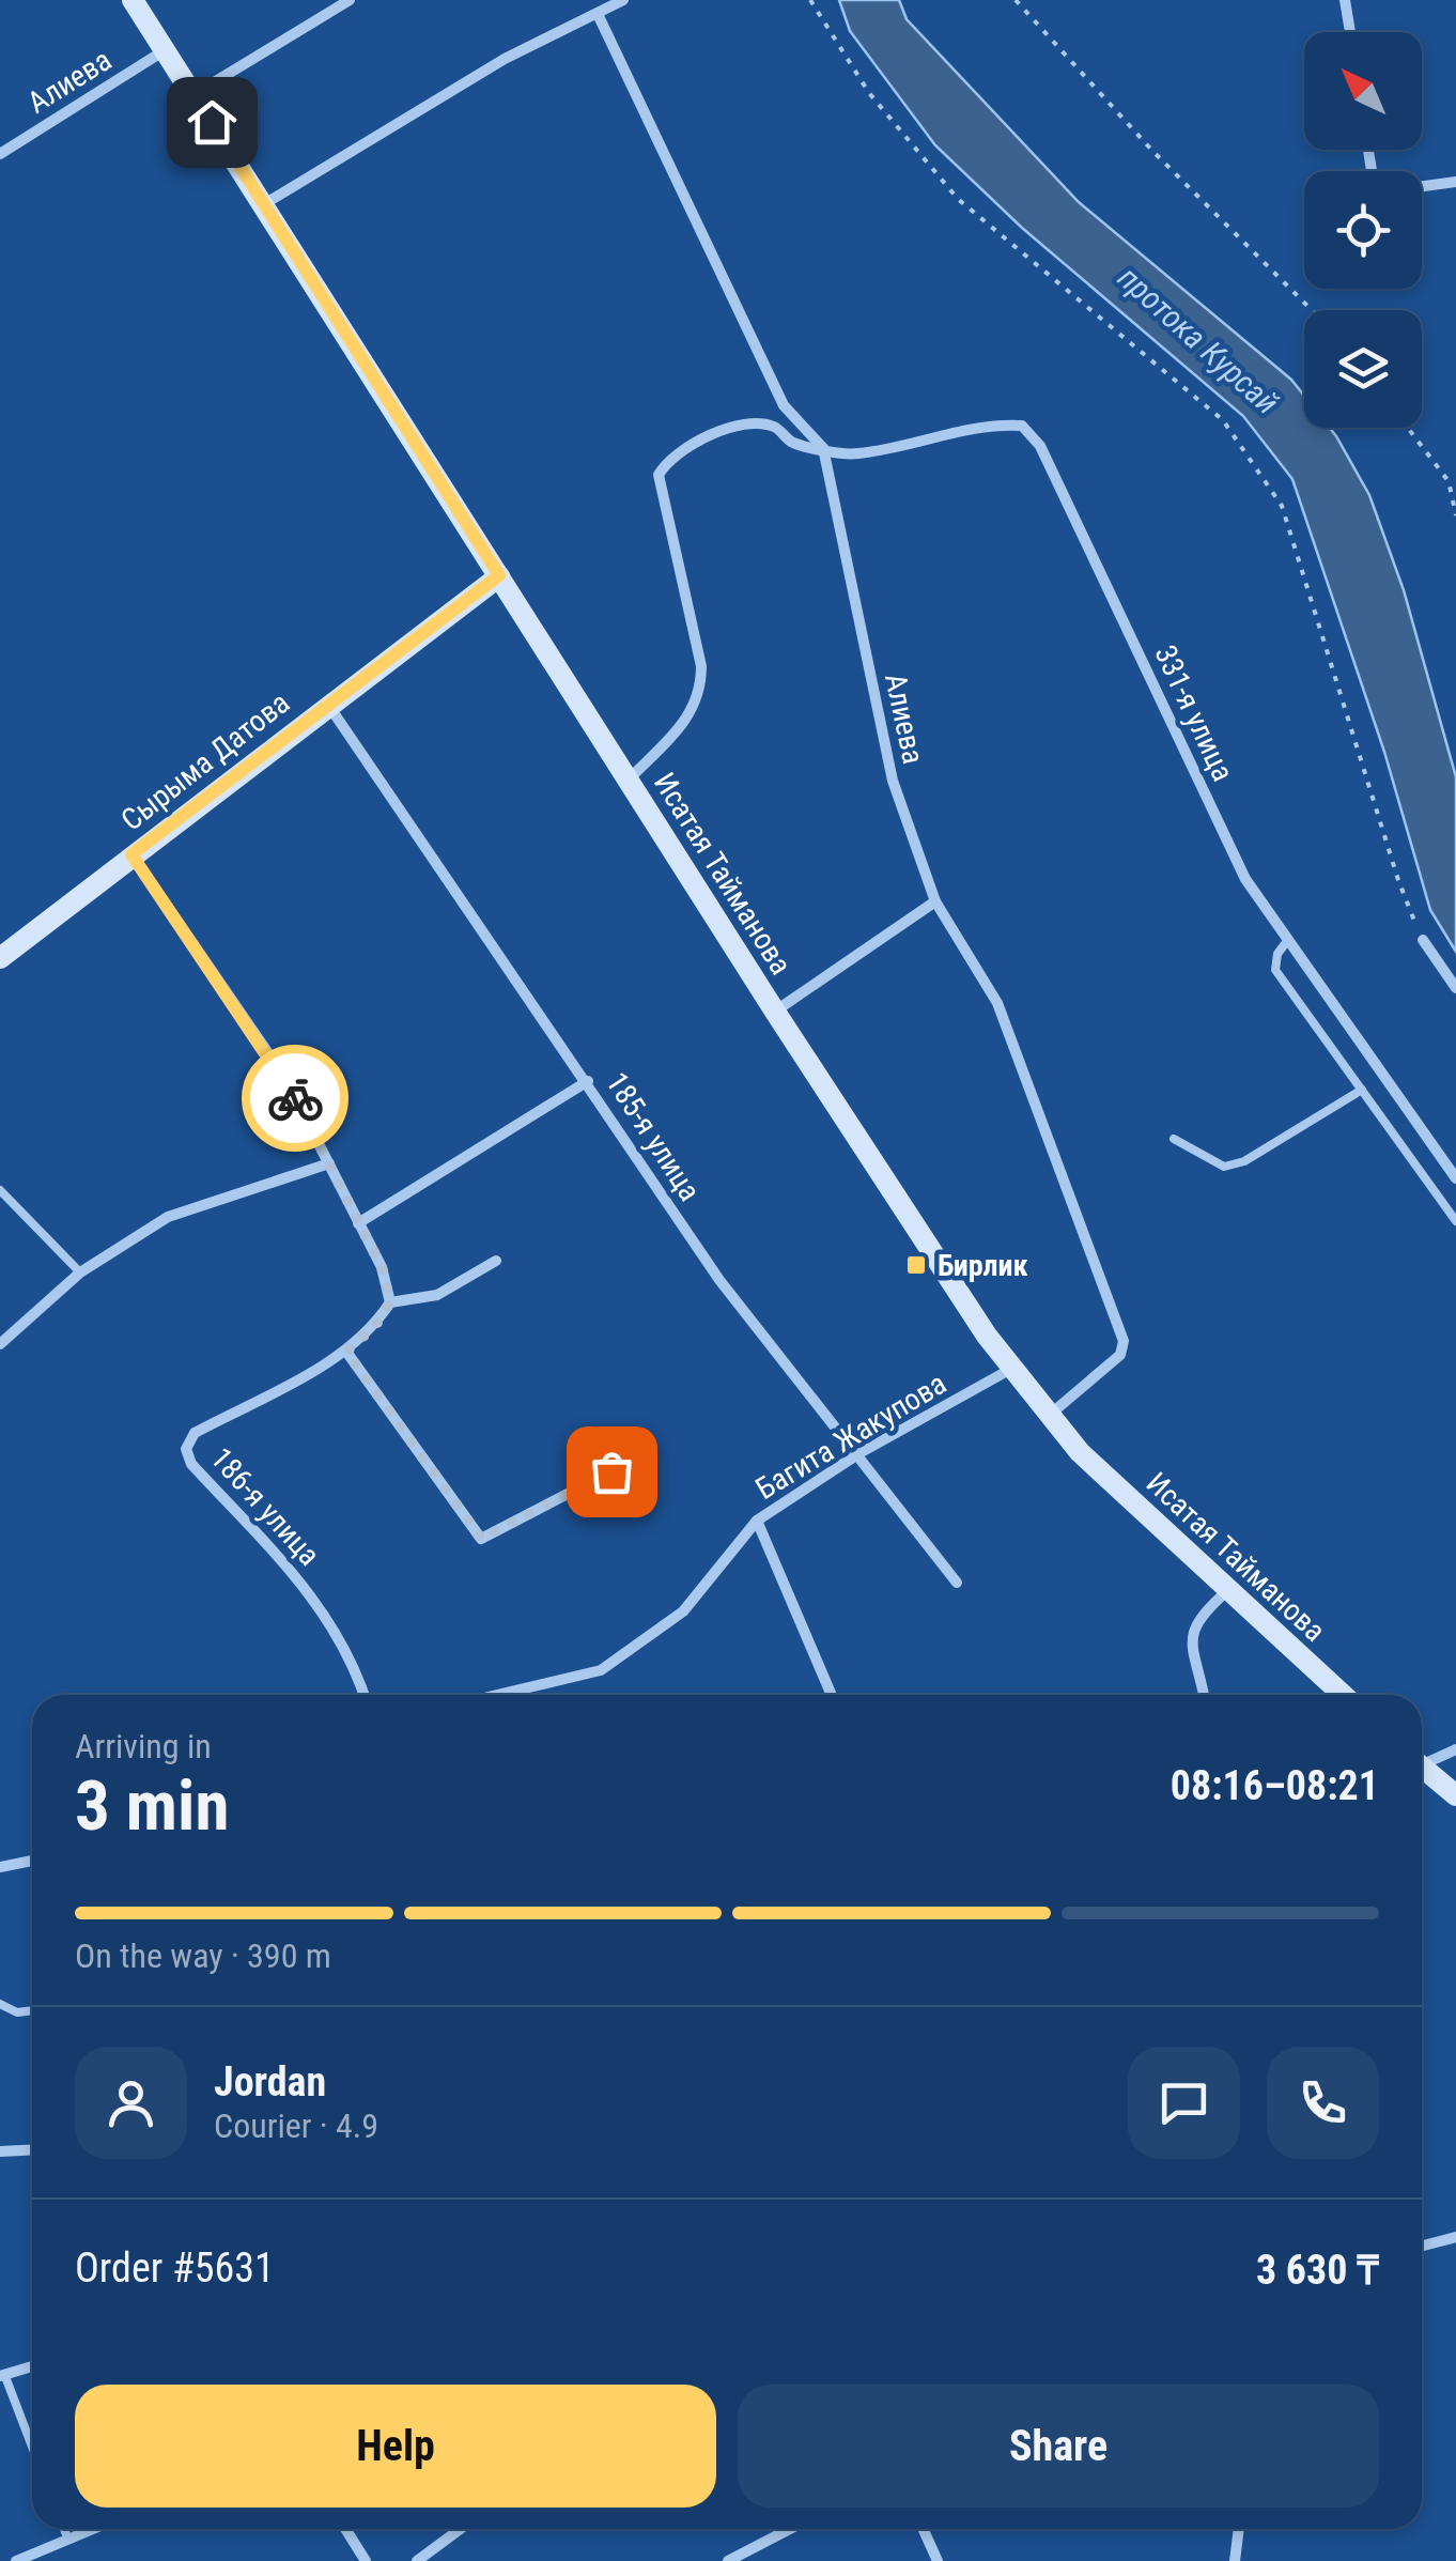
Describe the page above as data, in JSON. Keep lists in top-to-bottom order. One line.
{"streets":{"street":["Алиева","331-я улица","Сырыма Датова","Исатая Тайманова","185-я улица","Багита Жакупова","186-я улица"]},"crossings":[["Алиева","331-я улица"],["Алиева","Исатая Тайманова"],["Сырыма Датова","Исатая Тайманова"],["Сырыма Датова","185-я улица"],["Исатая Тайманова","Багита Жакупова"],["185-я улица","Багита Жакупова"]],"water":["протока Курсай"],"places":{"transit":["Бирлик"]},"north":"top left","page":{"heading":["3 min","Arriving in","08:16–08:21"],"panel":["Jordan","Courier · 4.9","Order #5631","3 630 ₸"],"bar":"On the way · 390 m","buttons":["Help","Share"]}}
